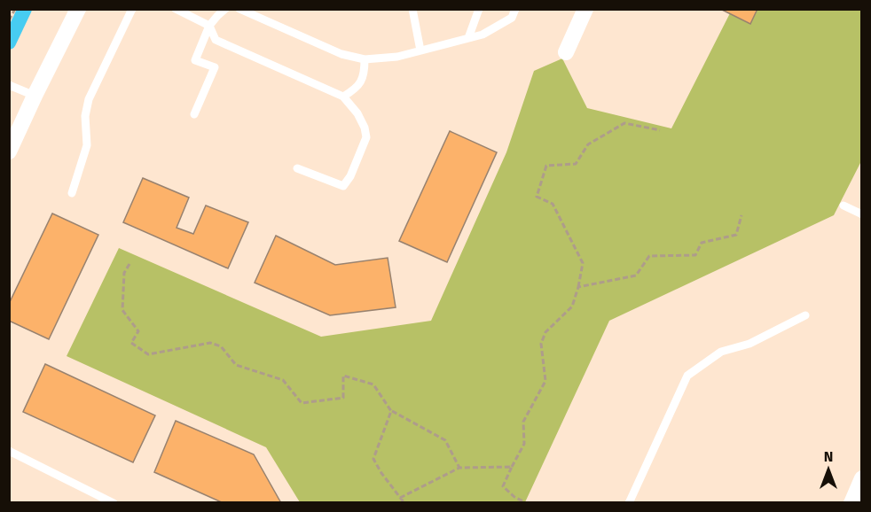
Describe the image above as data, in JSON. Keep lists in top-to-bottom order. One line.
{"north":"top"}
